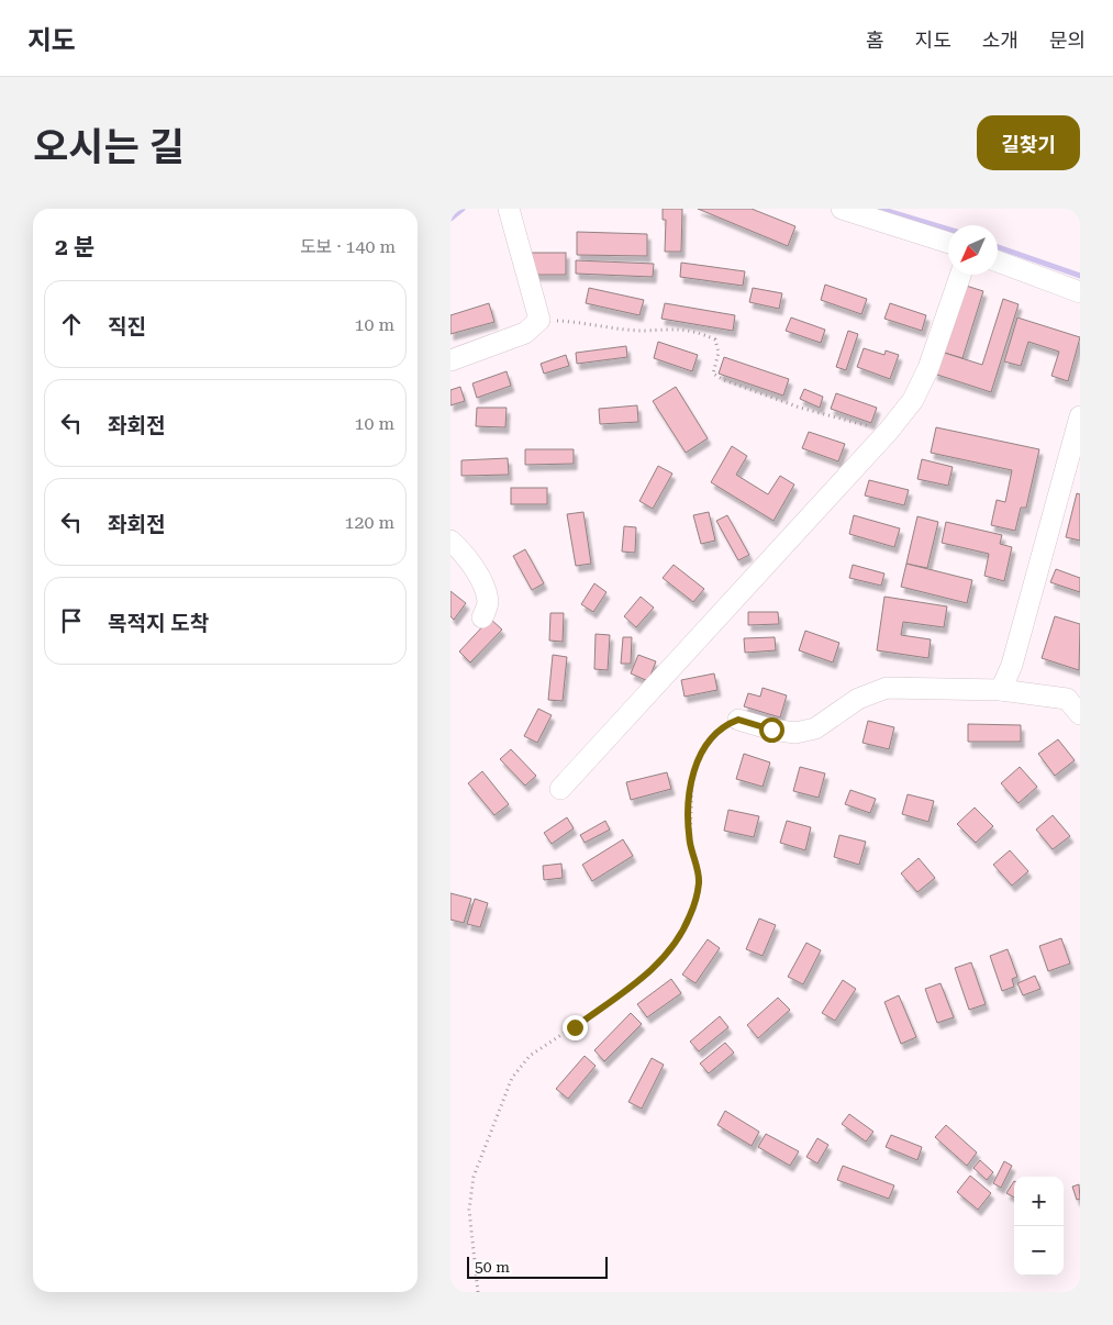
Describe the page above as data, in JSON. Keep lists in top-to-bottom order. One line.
{"scale_bar":"50 m","north":"bottom left","page":{"header":"지도","nav":["홈","지도","소개","문의"],"title":"오시는 길","buttons":"길찾기","heading":["2 분","도보 · 140 m"],"list":[["직진","10 m"],["좌회전","10 m"],["좌회전","120 m"],"목적지 도착"],"map_buttons":["+","−"],"scale":"50 m"}}
